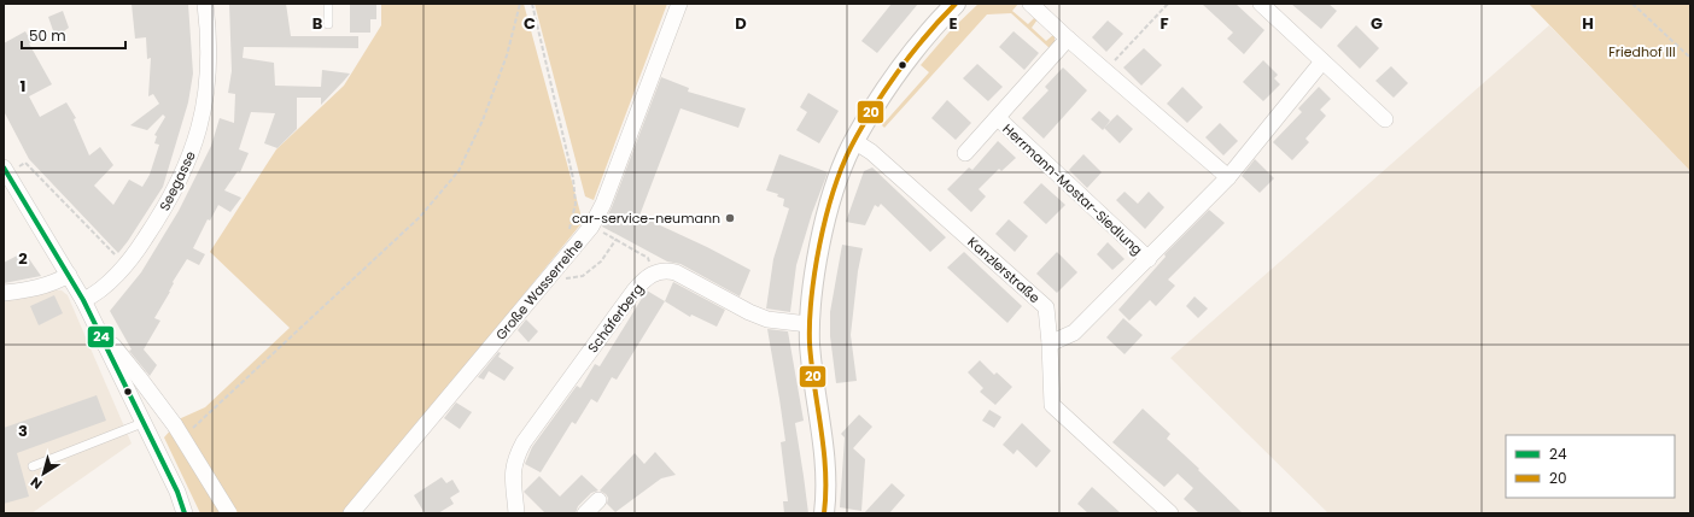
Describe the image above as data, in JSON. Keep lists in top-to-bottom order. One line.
{"streets":{"street":["Seegasse","Herrmann-Mostar-Siedlung","Kanzlerstraße","Große Wasserreihe","Schäferberg"]},"crossings":[["Herrmann-Mostar-Siedlung","Kanzlerstraße"]],"parks":["Friedhof III"],"places":["car-service-neumann"],"lines":["transit line 20","transit line 24"],"legend":["24","20"],"scale_bar":"50 m","north":"bottom left","grid":{"columns":["B","C","D","E","F","G","H"],"rows":["1","2","3"]}}
